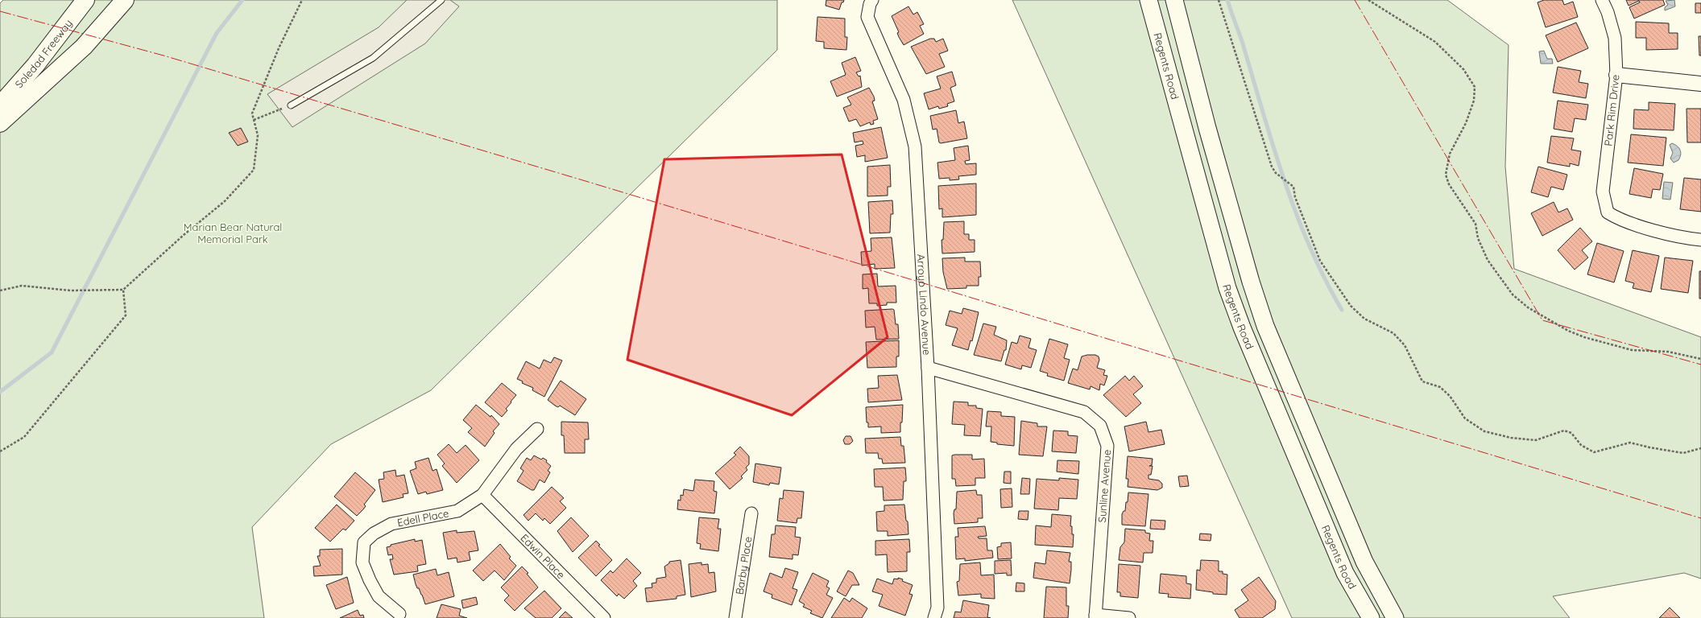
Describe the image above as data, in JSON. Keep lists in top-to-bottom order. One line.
{"streets":{"highway":["Soledad Freeway"],"main road":["Regents Road"],"street":["Park Rim Drive","Arroyo Lindo Avenue","Sunline Avenue","Edell Place","Edwin Place","Barby Place"]},"crossings":[["Arroyo Lindo Avenue","Sunline Avenue"],["Edell Place","Edwin Place"]],"parks":["Marian Bear Natural Memorial Park"]}
